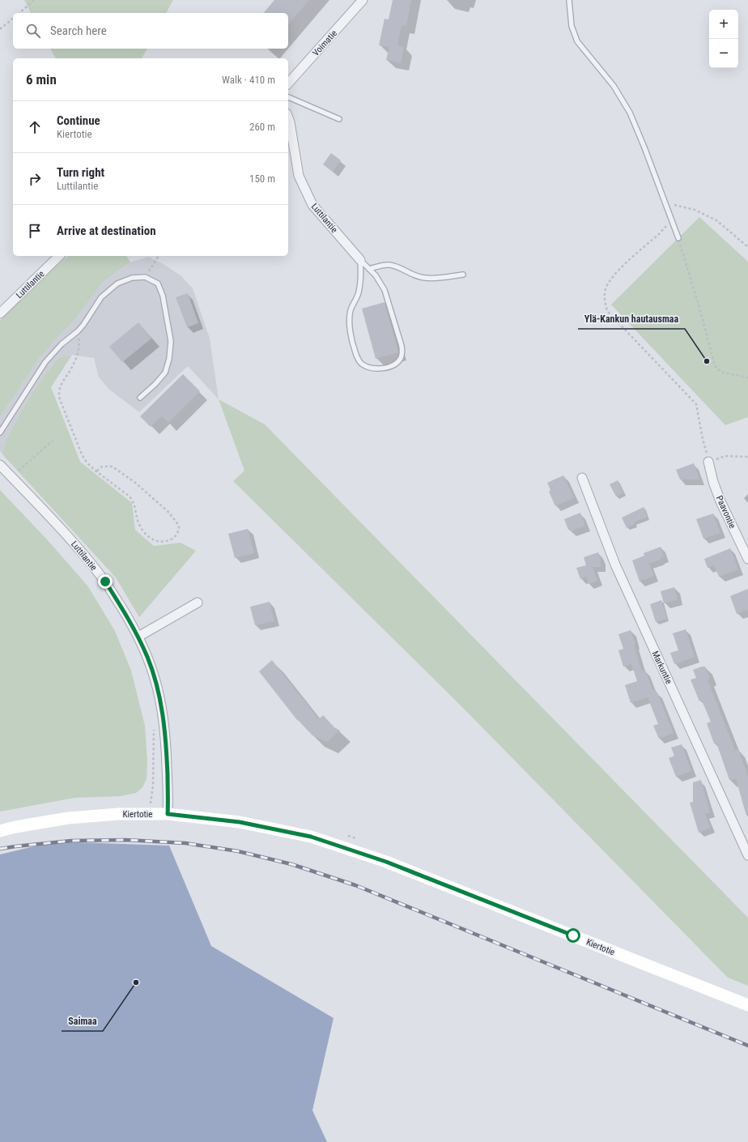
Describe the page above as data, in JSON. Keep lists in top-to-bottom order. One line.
{"streets":{"street":["Voimatie","Luttilantie","Paavontie","Markuntie","Kiertotie"]},"crossings":[["Luttilantie","Kiertotie"]],"places":["Ylä-Kankun hautausmaa","Saimaa"],"page":{"map_buttons":["+","−"],"search":"Search here","heading":["6 min","Walk · 410 m"],"list":[["Continue","Kiertotie","260 m"],["Turn right","Luttilantie","150 m"],"Arrive at destination"]}}
